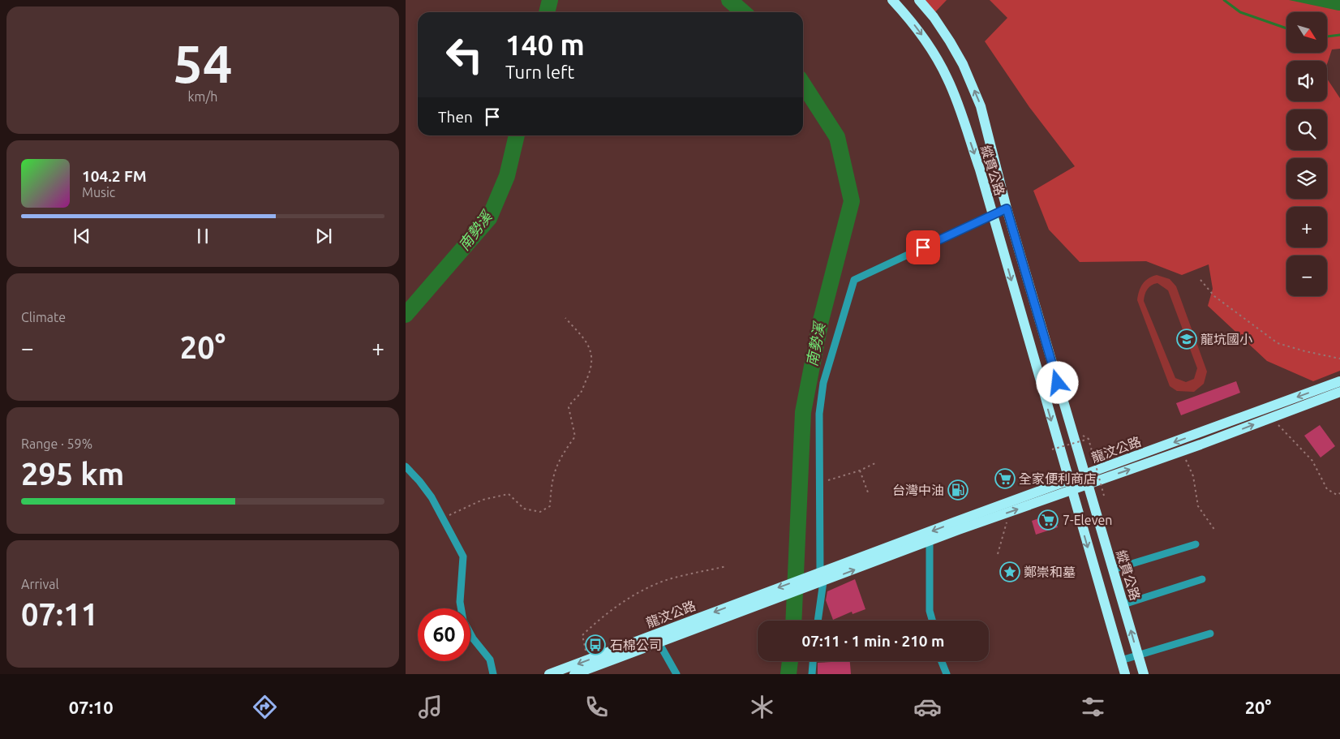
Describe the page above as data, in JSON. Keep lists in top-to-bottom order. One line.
{"streets":{"main road":["縱貫公路","龍汶公路"]},"crossings":[["縱貫公路","龍汶公路"]],"water":["南勢溪"],"places":{"school or university":["龍坑國小"],"supermarket":["全家便利商店","7-Eleven"],"fuel station":["台灣中油"],"place":["鄭崇和墓"],"bus stop":["石棉公司"]},"north":"bottom right","page":{"tile":[["54","km/h"],"Climate",["Range · 59%","295 km"],["Arrival","07:11"]],"map_buttons":["+","−"],"turn":["140 m","Turn left"],"then":"Then","song":["104.2 FM","Music"],"heat":["−","20°","+"],"limit":"60","trip":"07:11 · 1 min · 210 m","tabs":["07:10","20°"]}}
